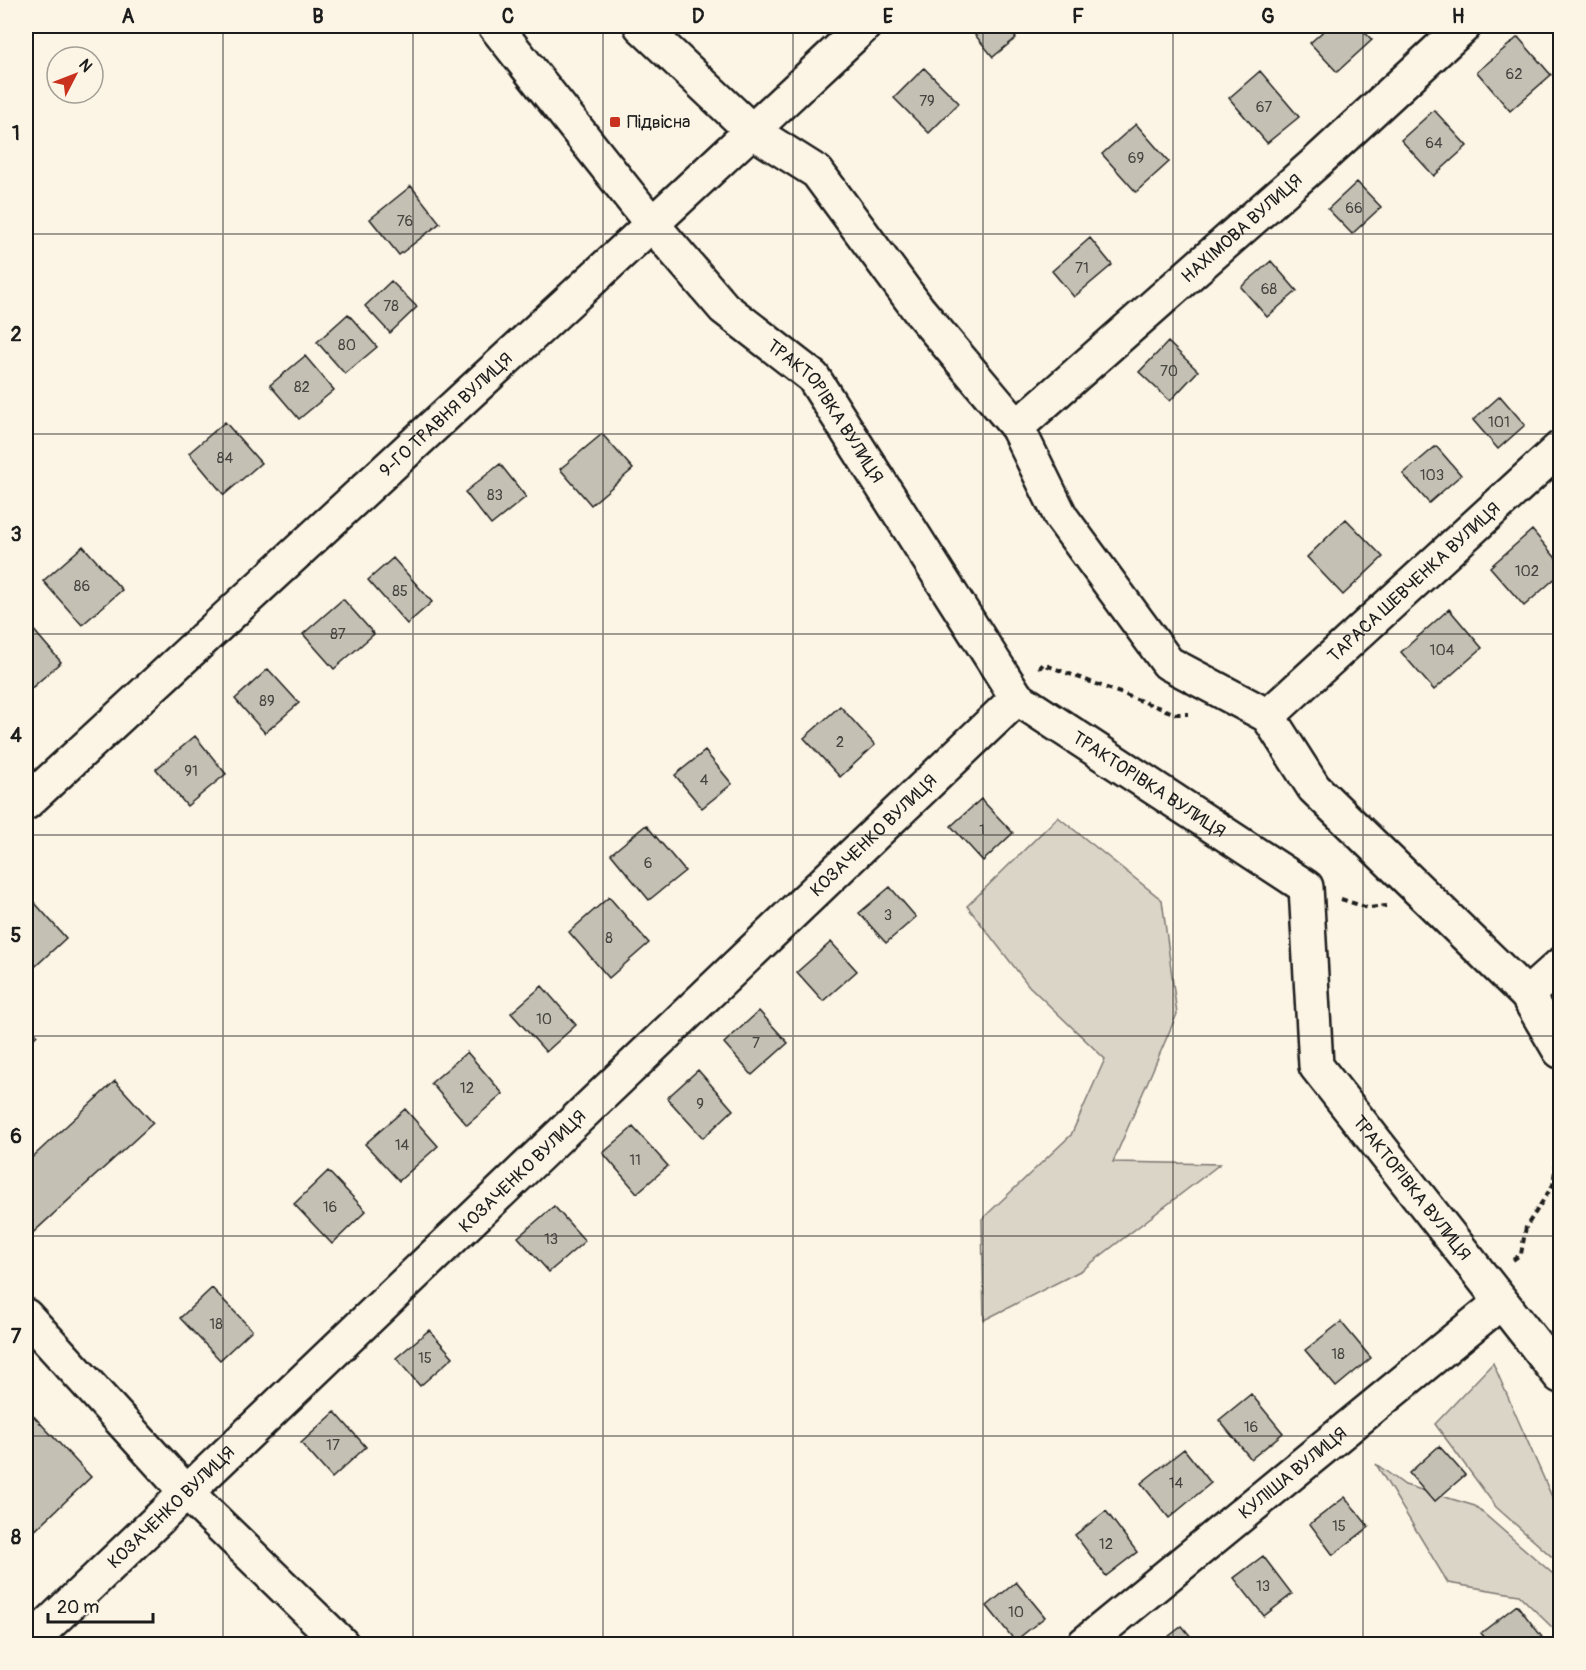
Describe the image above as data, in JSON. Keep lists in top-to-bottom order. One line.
{"streets":{"street":["НАХІМОВА ВУЛИЦЯ","ТРАКТОРІВКА ВУЛИЦЯ","9-ГО ТРАВНЯ ВУЛИЦЯ","ТАРАСА ШЕВЧЕНКА ВУЛИЦЯ","КОЗАЧЕНКО ВУЛИЦЯ","КУЛІША ВУЛИЦЯ"]},"crossings":[["ТРАКТОРІВКА ВУЛИЦЯ","9-ГО ТРАВНЯ ВУЛИЦЯ"],["ТРАКТОРІВКА ВУЛИЦЯ","КОЗАЧЕНКО ВУЛИЦЯ"],["ТРАКТОРІВКА ВУЛИЦЯ","КУЛІША ВУЛИЦЯ"]],"places":{"transit":["Підвісна"]},"house_numbers":["62","79","67","64","69","66","76","71","68","78","80","70","82","101","84","103","83","102","86","85","87","104","89","2","91","4","1","6","3","8","10","7","12","9","14","11","16","13","18","18","15","16","17","14","15","12","13","10"],"scale_bar":"20 m","north":"top right","grid":{"columns":["A","B","C","D","E","F","G","H"],"rows":["1","2","3","4","5","6","7","8"]}}
